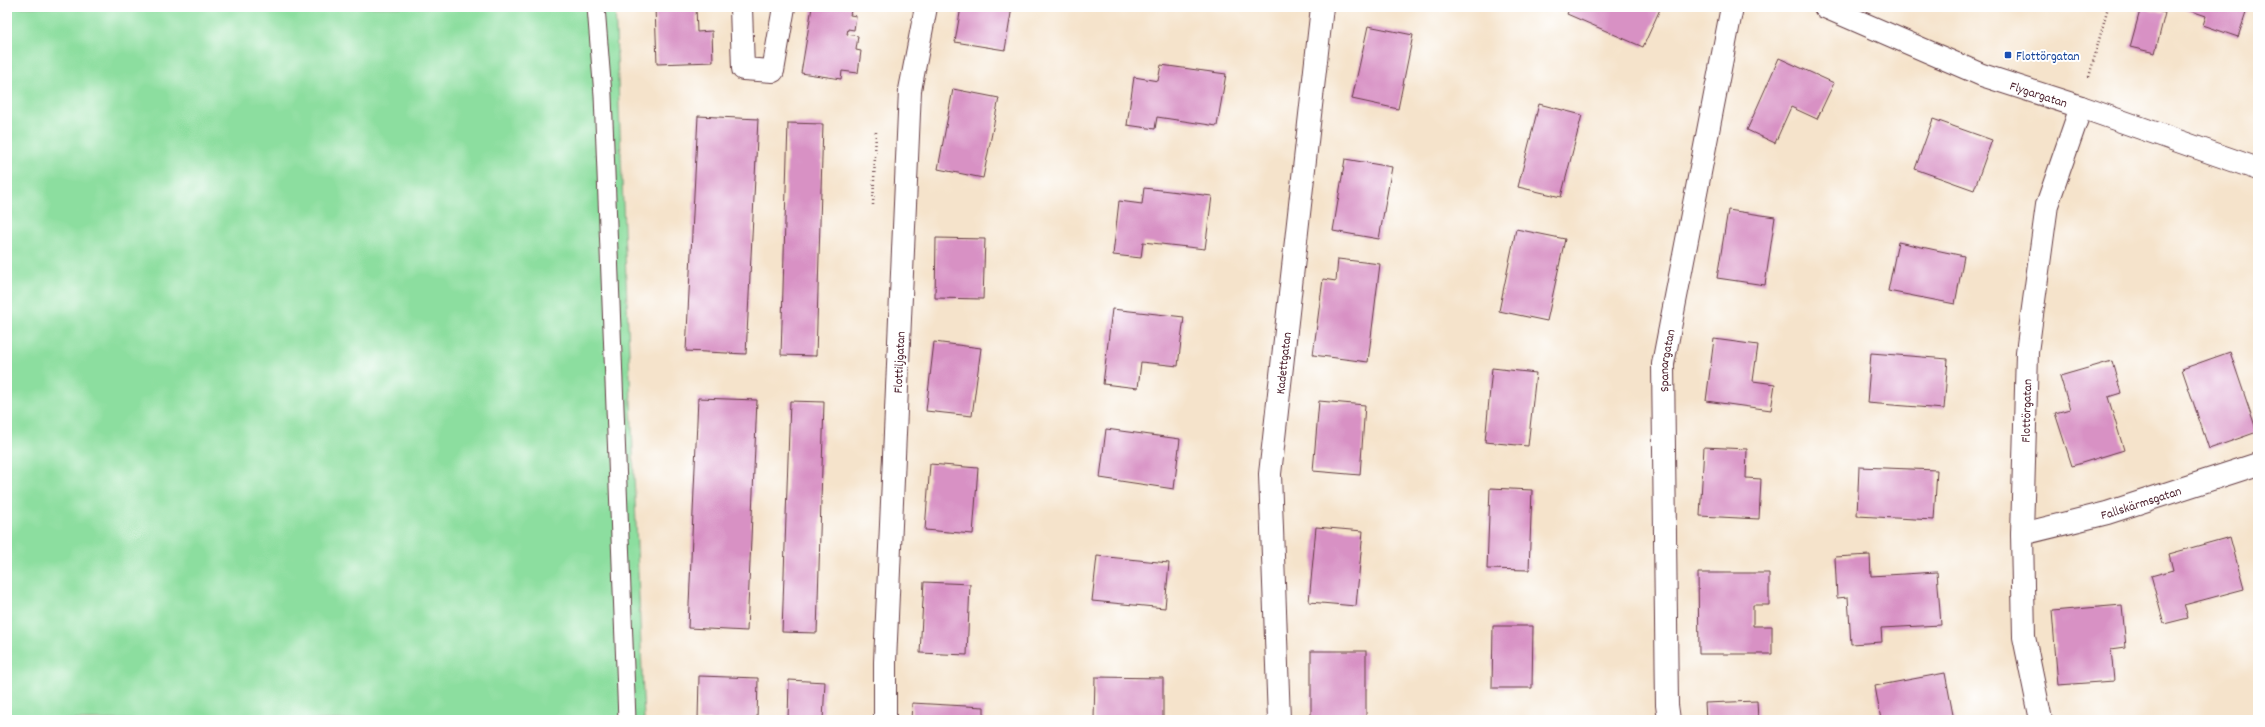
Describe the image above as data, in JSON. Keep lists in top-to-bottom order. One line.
{"streets":{"street":["Flygargatan","Spanargatan","Flottiljgatan","Kadettgatan","Flottörgatan","Fallskärmsgatan"]},"crossings":[["Flygargatan","Flottörgatan"],["Flottörgatan","Fallskärmsgatan"]],"places":{"transit":["Flottörgatan"]}}
